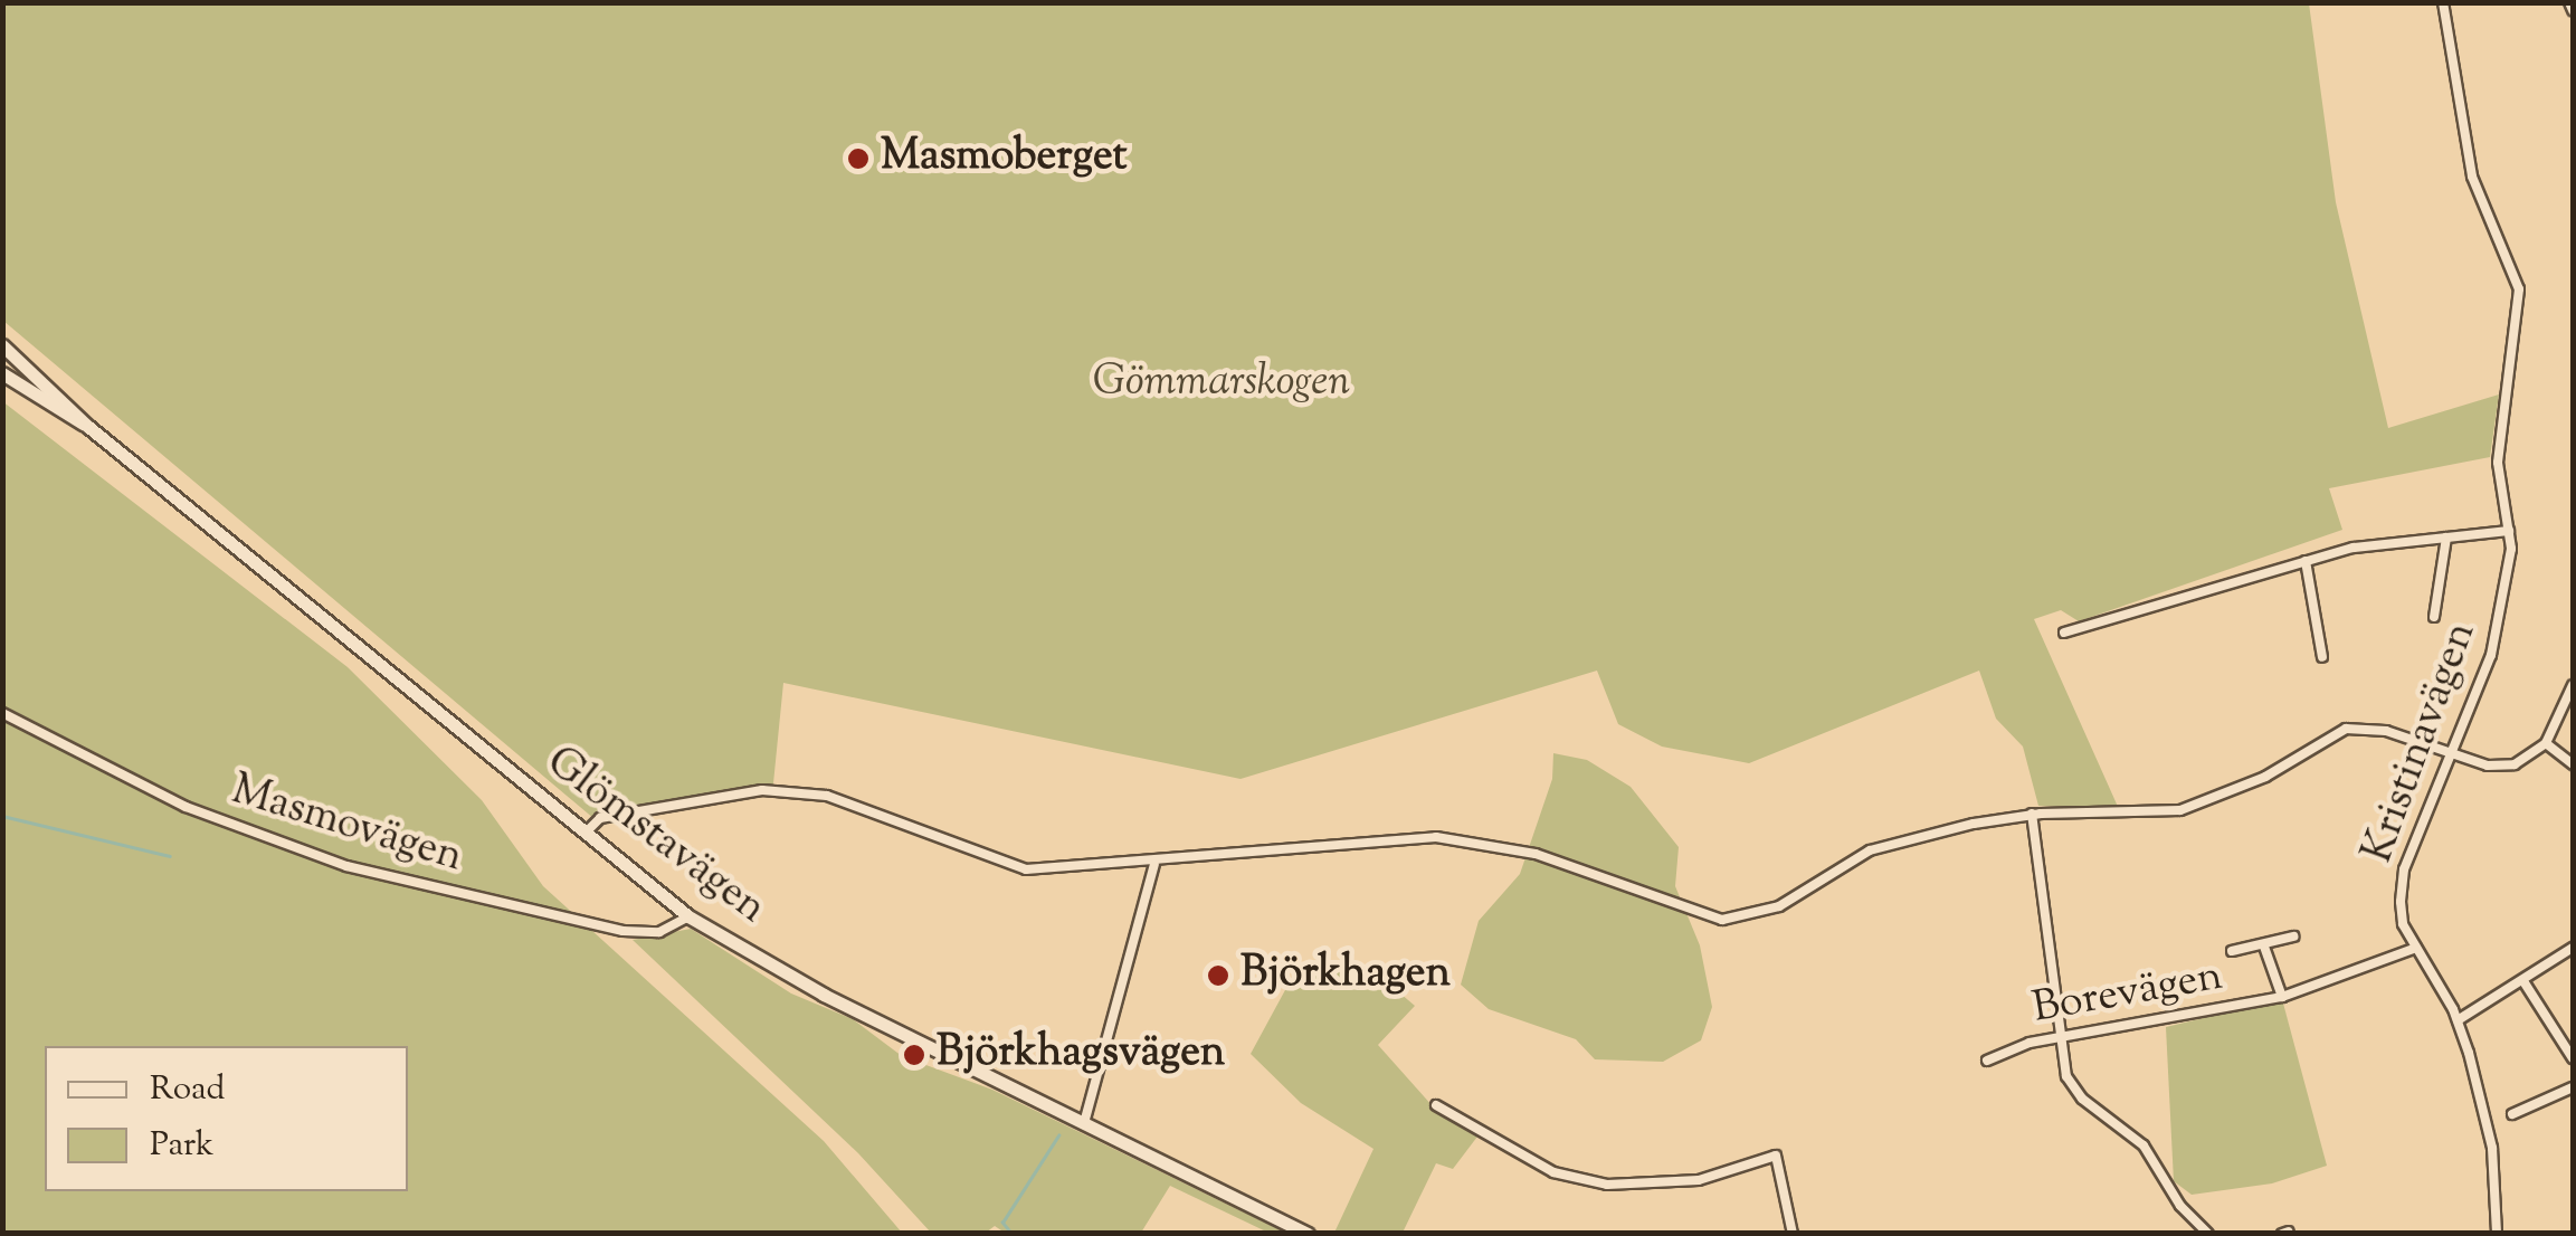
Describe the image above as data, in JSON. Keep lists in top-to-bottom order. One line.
{"streets":{"main road":["Glömstavägen"],"street":["Kristinavägen","Masmovägen","Borevägen"]},"crossings":[["Kristinavägen","Borevägen"],["Masmovägen","Glömstavägen"]],"parks":["Gömmarskogen"],"places":["Masmoberget","Björkhagen","Björkhagsvägen"],"legend":["Road","Park"]}
